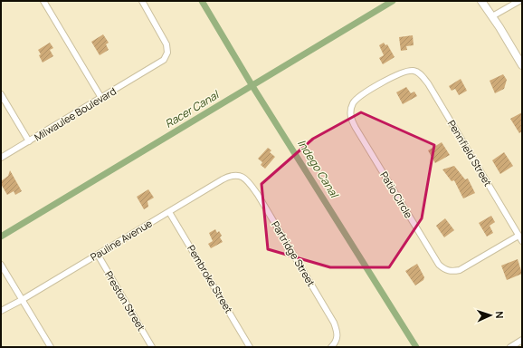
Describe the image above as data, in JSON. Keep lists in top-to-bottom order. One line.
{"streets":{"street":["Milwaulee Boulevard","Pennfield Street","Patio Circle","Pauline Avenue","Partridge Street","Pembroke Street","Preston Street"]},"crossings":[["Pennfield Street","Patio Circle"],["Pauline Avenue","Partridge Street"],["Pauline Avenue","Pembroke Street"],["Pauline Avenue","Preston Street"]],"water":["Racer Canal","Indego Canal"],"north":"right"}
